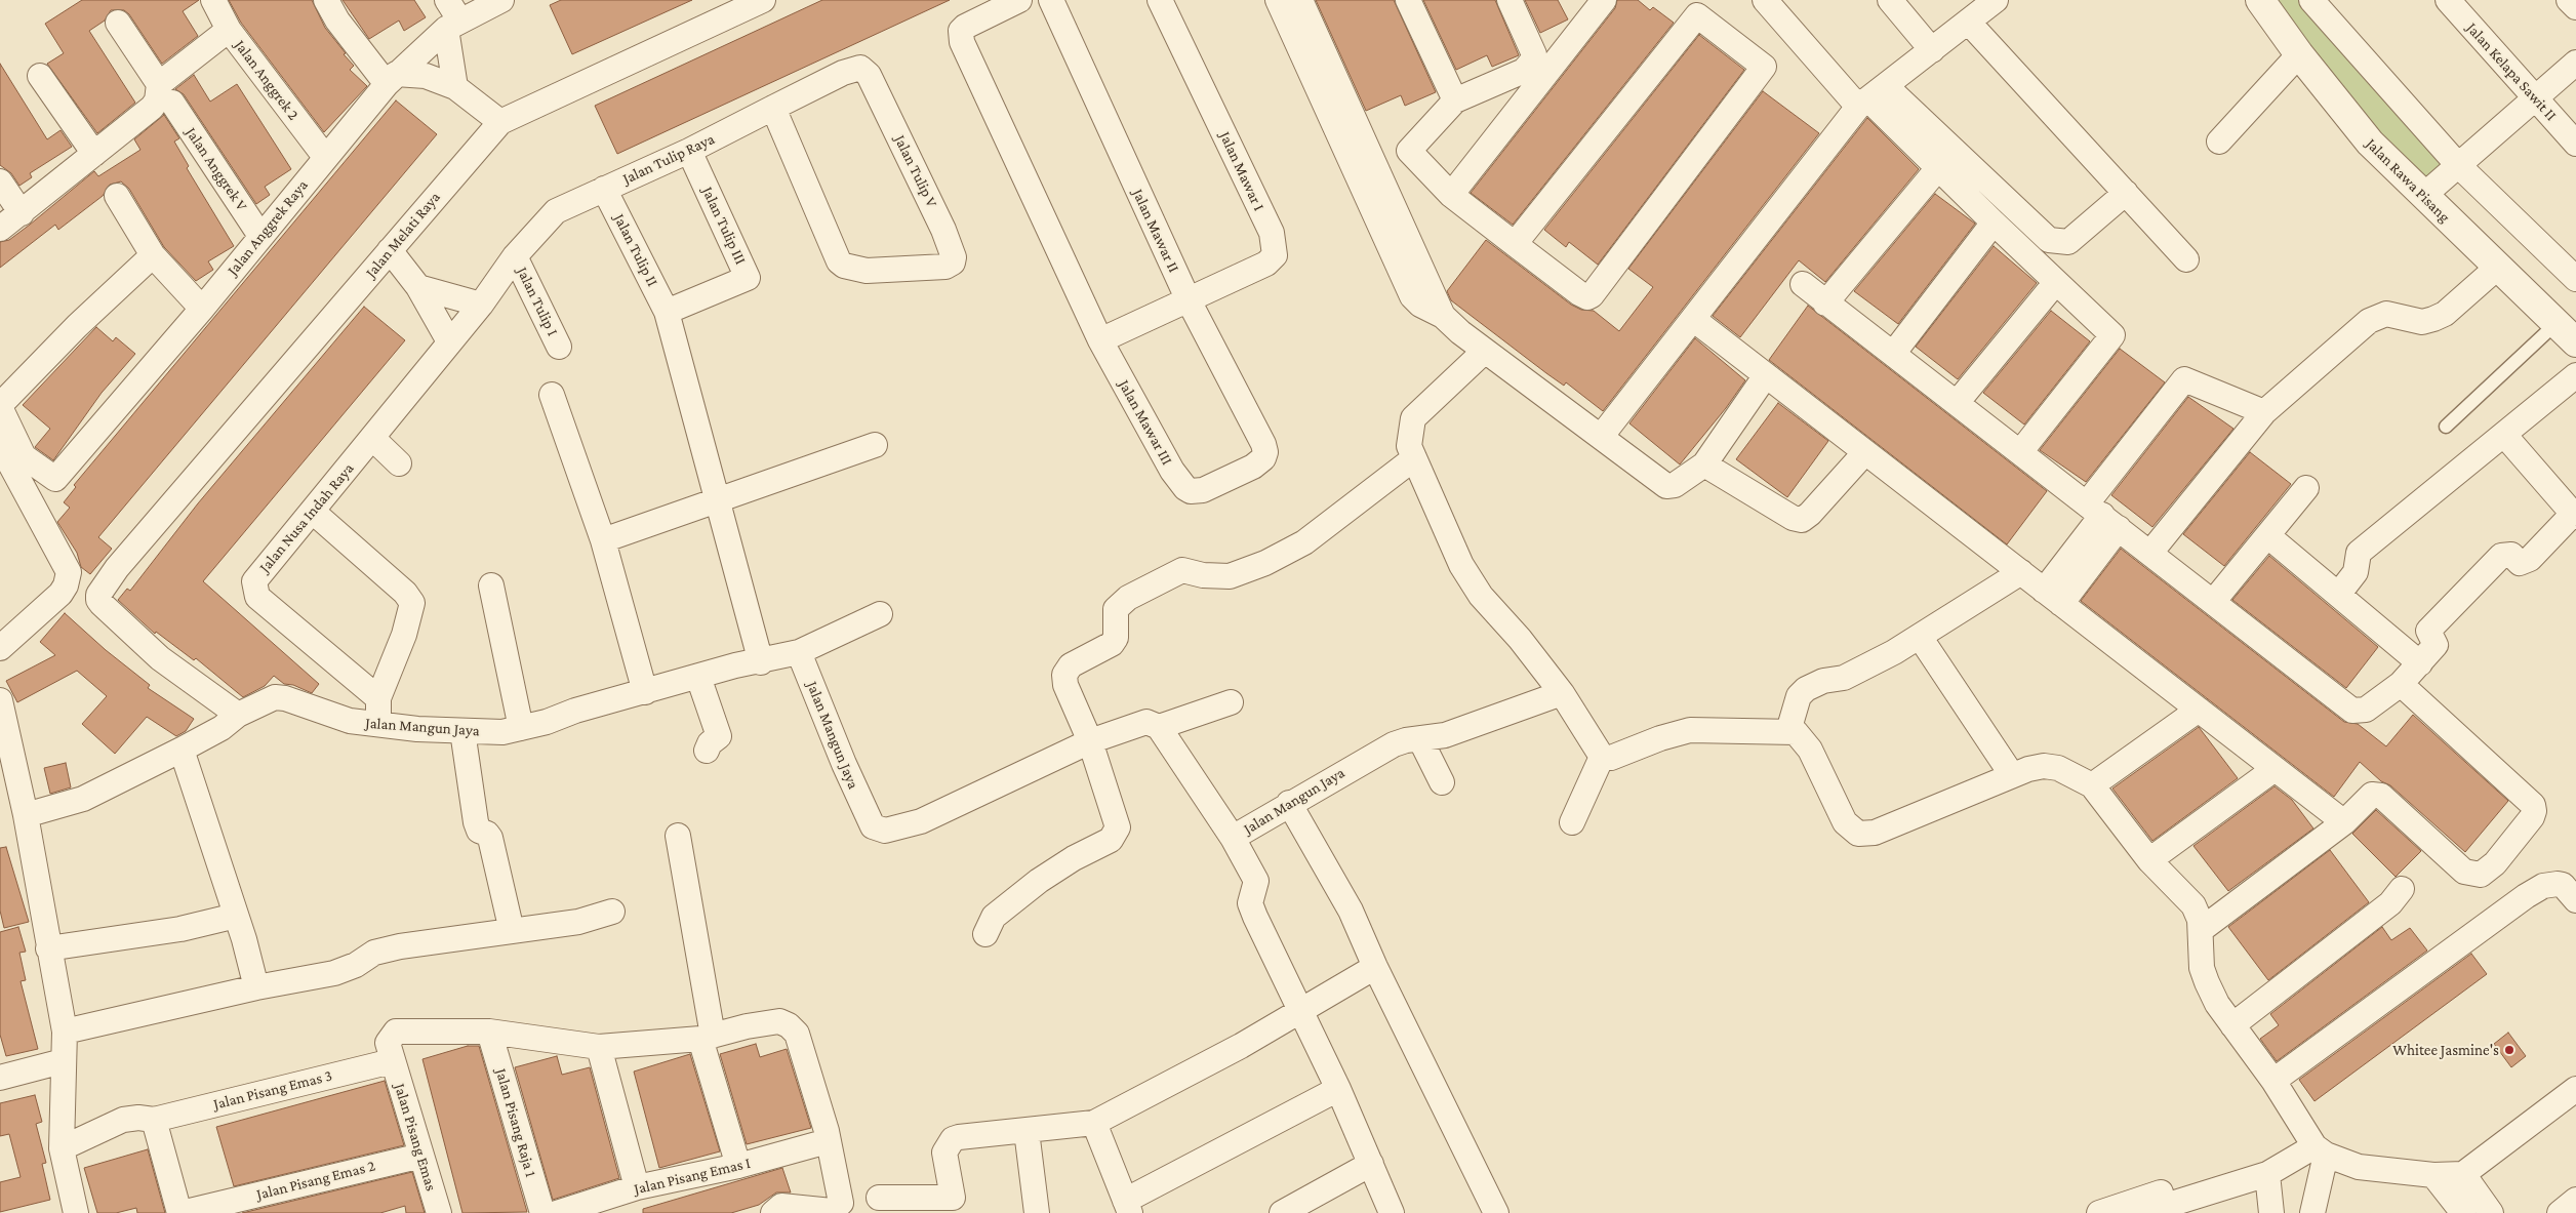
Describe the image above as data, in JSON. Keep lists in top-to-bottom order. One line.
{"streets":{"street":["Jalan Kelapa Sawit II","Jalan Anggrek 2","Jalan Tulip Raya","Jalan Anggrek V","Jalan Tulip V","Jalan Mawar I","Jalan Rawa Pisang","Jalan Tulip III","Jalan Anggrek Raya","Jalan Mawar II","Jalan Melati Raya","Jalan Tulip II","Jalan Tulip I","Jalan Mawar III","Jalan Nusa Indah Raya","Jalan Mangun Jaya","Jalan Pisang Emas 3","Jalan Pisang Raja 1","Jalan Pisang Emas","Jalan Pisang Emas I","Jalan Pisang Emas 2"]},"crossings":[["Jalan Anggrek 2","Jalan Anggrek Raya"],["Jalan Tulip Raya","Jalan Tulip V"],["Jalan Tulip Raya","Jalan Tulip III"],["Jalan Tulip Raya","Jalan Tulip II"],["Jalan Tulip Raya","Jalan Tulip I"],["Jalan Tulip Raya","Jalan Nusa Indah Raya"],["Jalan Anggrek V","Jalan Anggrek Raya"],["Jalan Mawar I","Jalan Mawar II"],["Jalan Tulip III","Jalan Tulip II"],["Jalan Mawar II","Jalan Mawar III"],["Jalan Melati Raya","Jalan Mangun Jaya"],["Jalan Tulip II","Jalan Mangun Jaya"],["Jalan Pisang Emas 3","Jalan Pisang Emas"],["Jalan Pisang Raja 1","Jalan Pisang Emas"],["Jalan Pisang Emas","Jalan Pisang Emas 2"]],"places":["Whitee Jasmine's"]}
